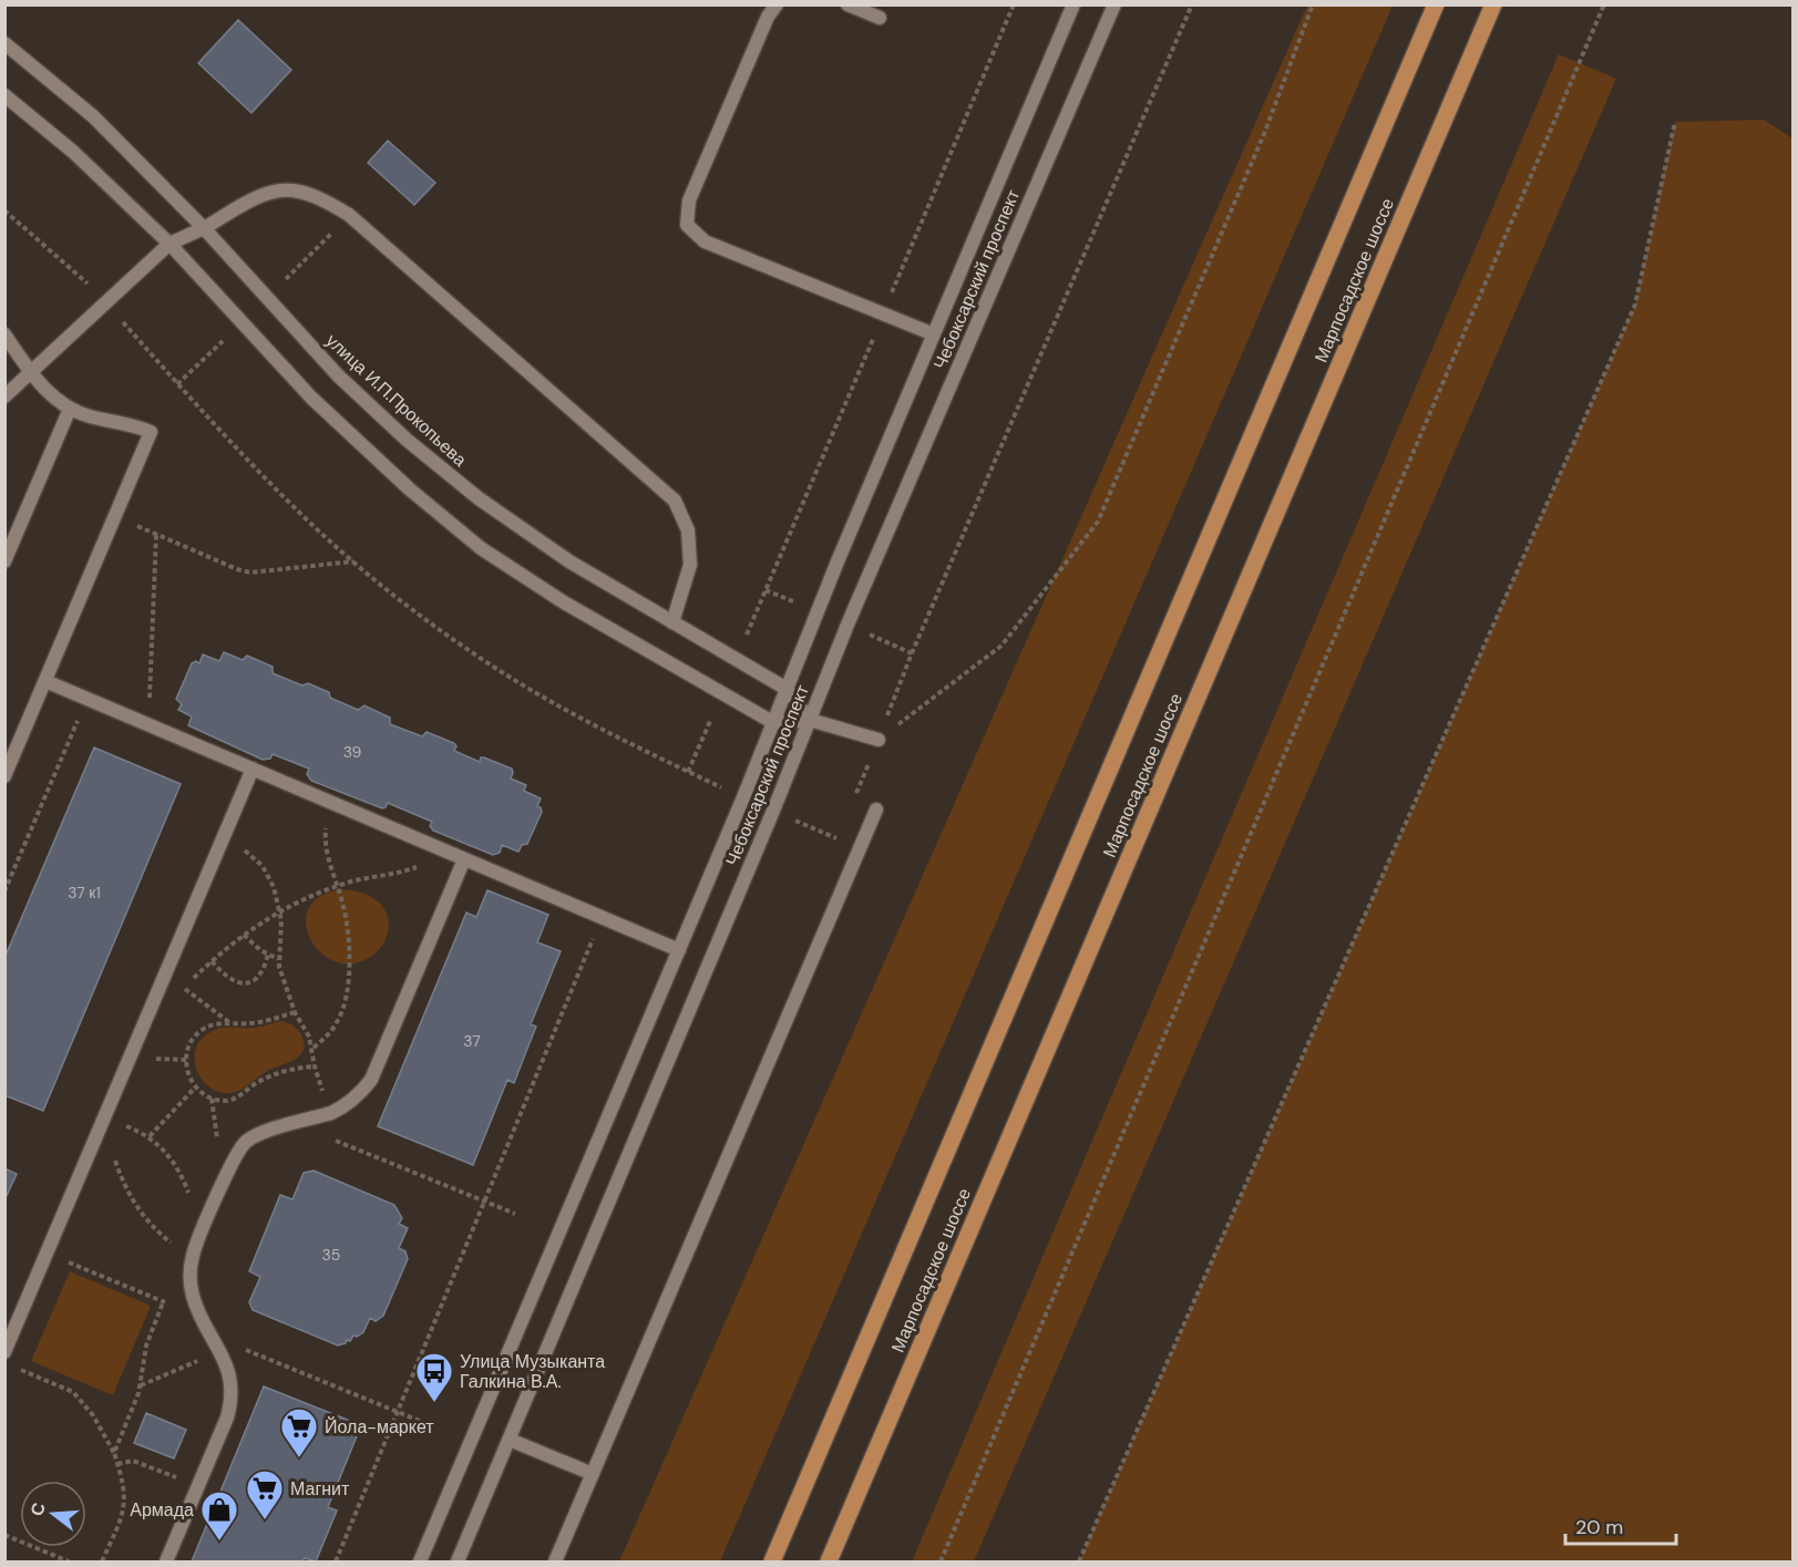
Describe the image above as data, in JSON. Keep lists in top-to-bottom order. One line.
{"streets":{"main road":["Марпосадское шоссе"],"street":["Чебоксарский проспект","улица И.П.Прокопьева"]},"crossings":[["Чебоксарский проспект","улица И.П.Прокопьева"]],"places":{"bus stop":["Улица Музыканта Галкина В.А."],"supermarket":["Йола-маркет","Магнит"],"shop":["Армада"]},"house_numbers":["39","37 к1","37","35"],"scale_bar":"20 m","north":"left"}
